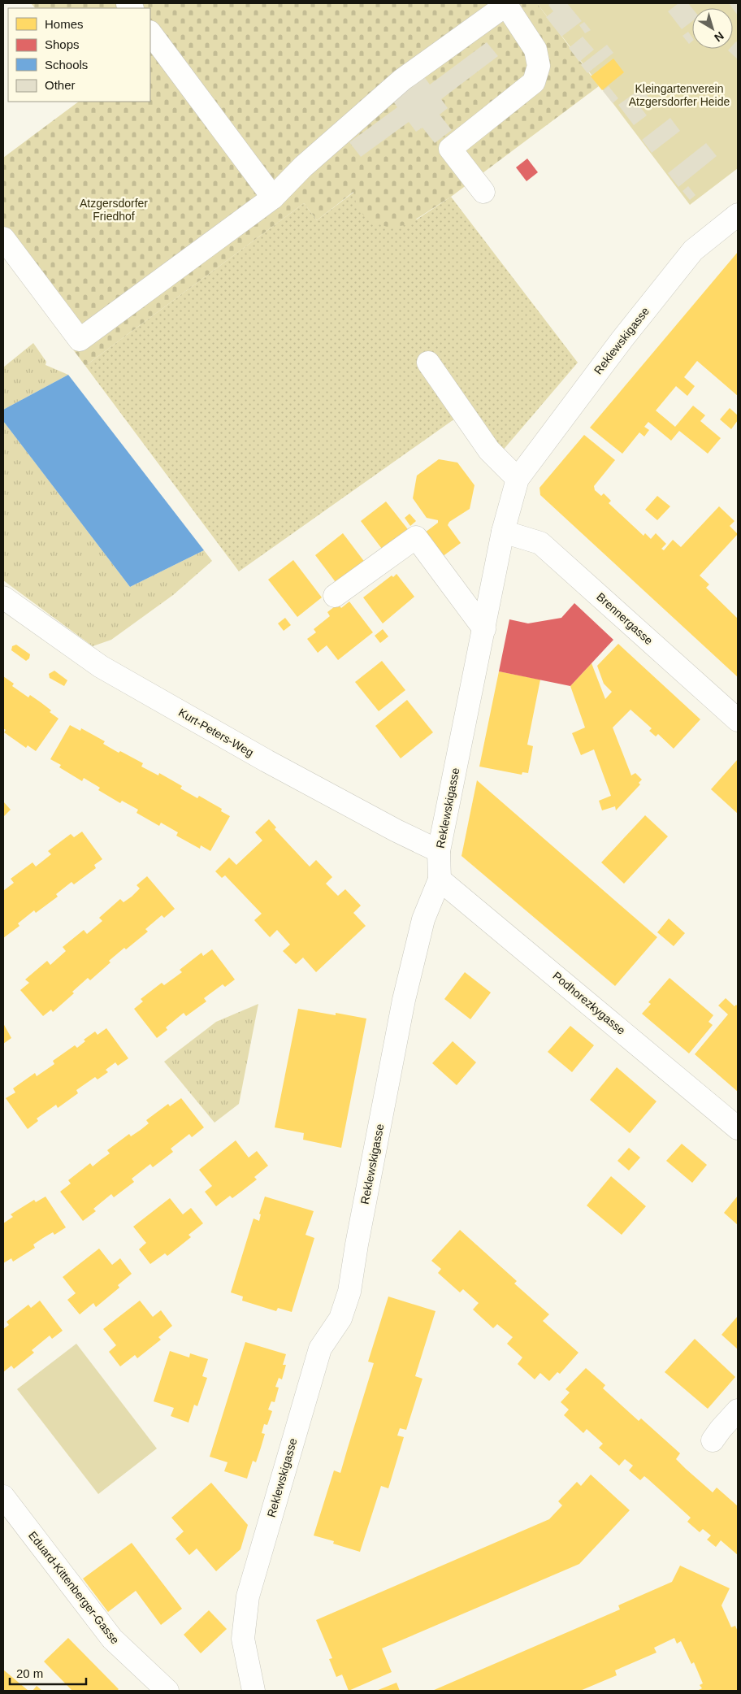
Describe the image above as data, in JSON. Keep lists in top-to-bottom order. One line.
{"streets":{"street":["Reklewskigasse","Brennergasse","Kurt-Peters-Weg","Podhorezkygasse","Eduard-Kittenberger-Gasse"]},"crossings":[["Reklewskigasse","Brennergasse"],["Reklewskigasse","Kurt-Peters-Weg"],["Reklewskigasse","Podhorezkygasse"]],"parks":["Kleingartenverein Atzgersdorfer Heide","Atzgersdorfer Friedhof"],"legend":["Homes","Shops","Schools","Other"],"scale_bar":"20 m","north":"bottom right"}
